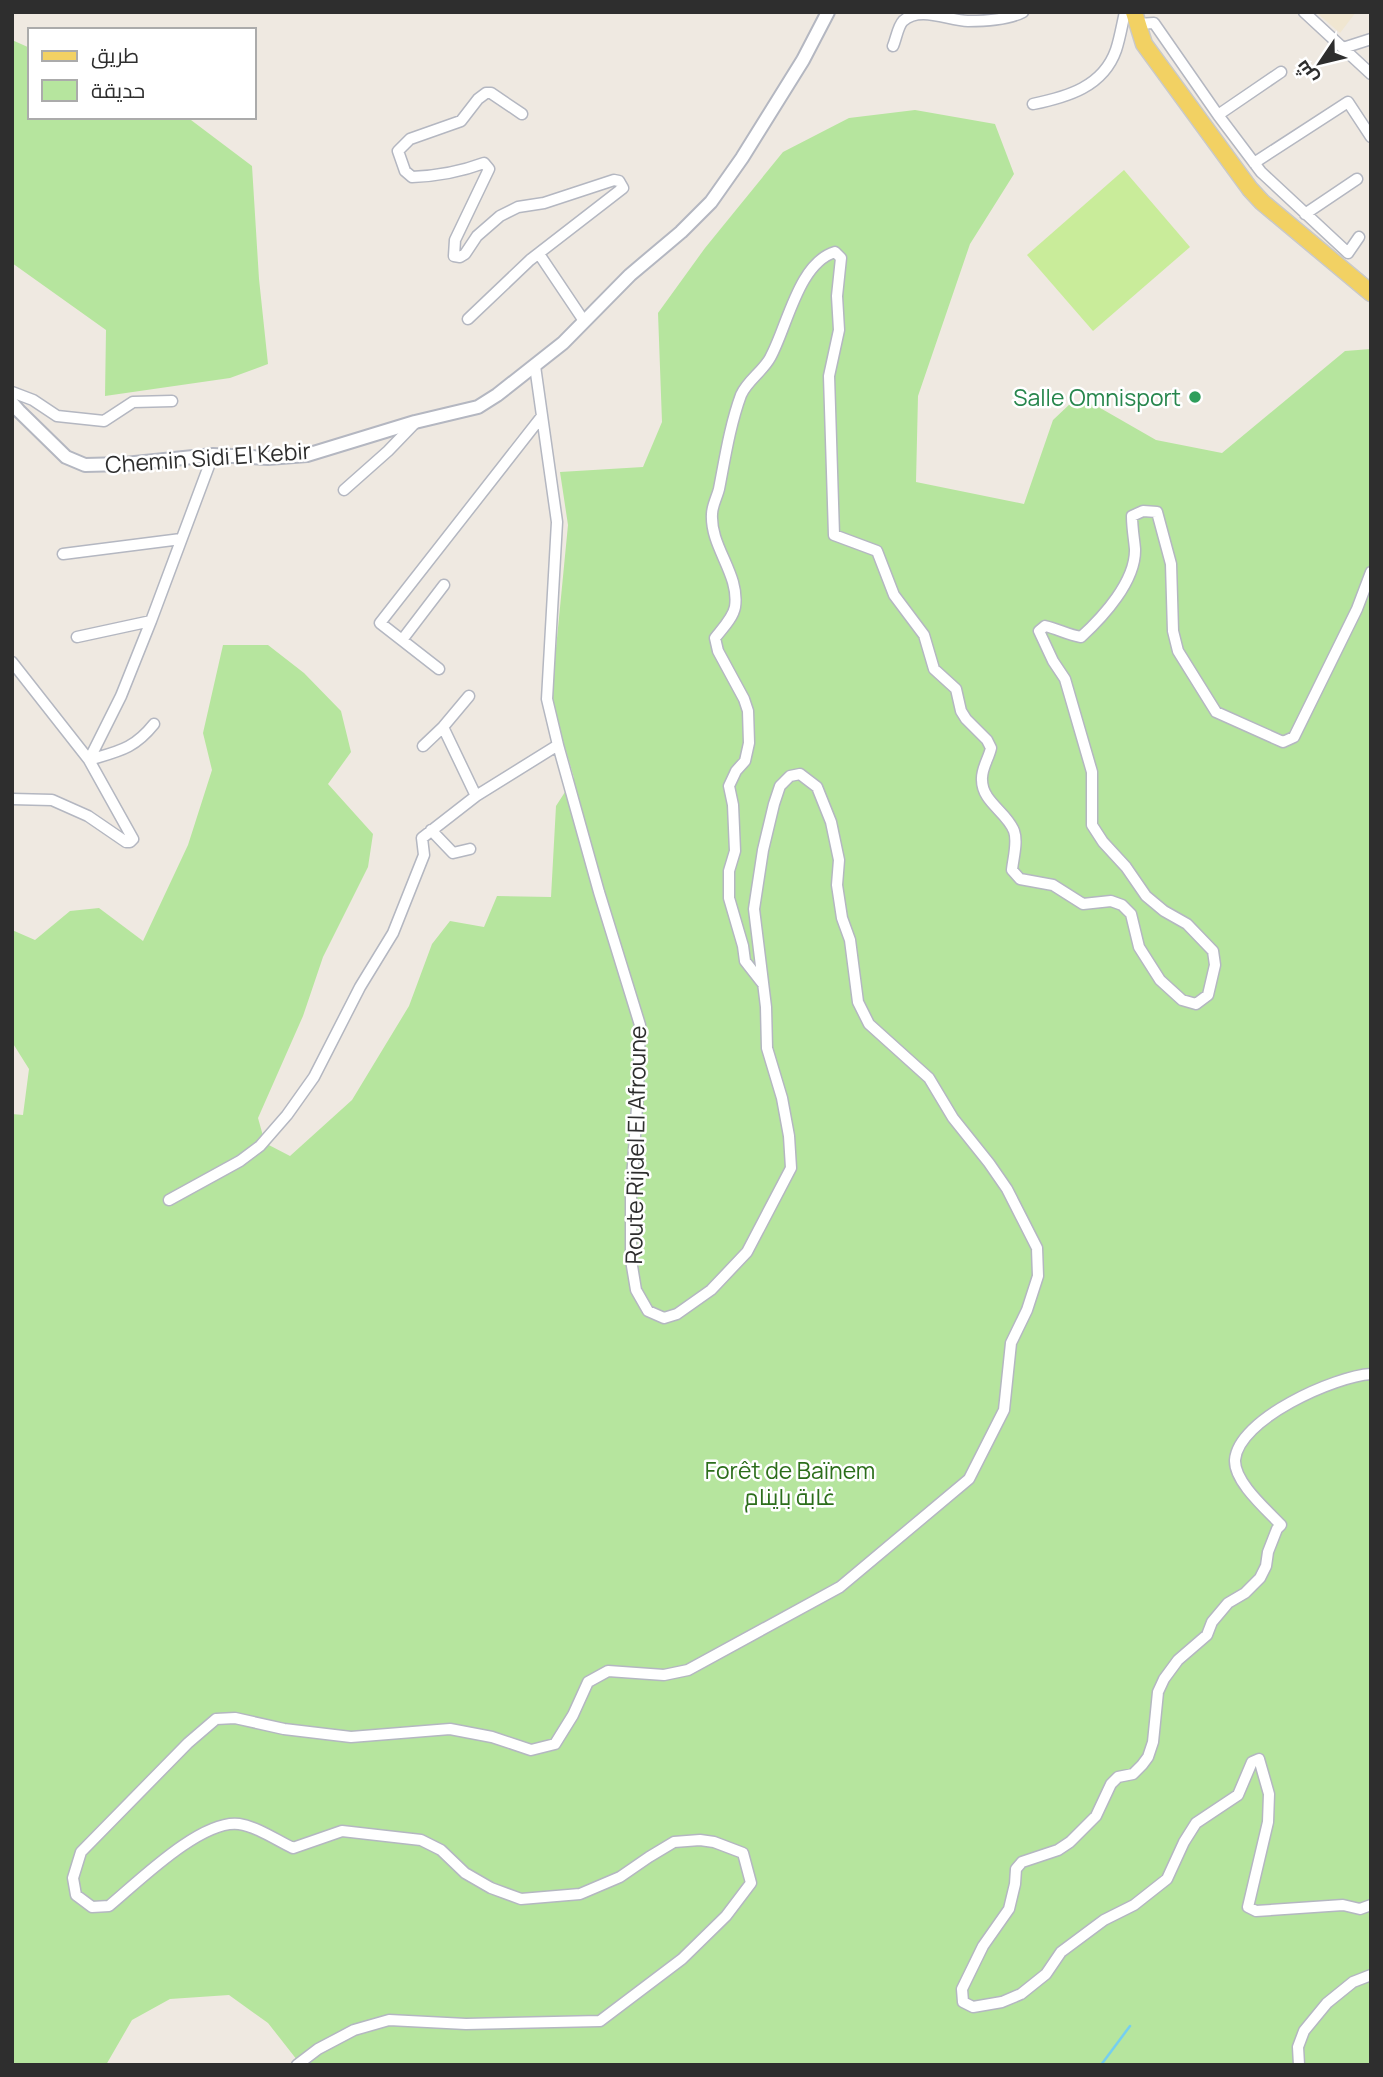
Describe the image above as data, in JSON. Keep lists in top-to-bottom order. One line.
{"streets":{"street":["Chemin Sidi El Kebir","Route Rijdel El Afroune"]},"parks":["Forêt de Baïnem غابة باينام"],"places":["Salle Omnisport"],"legend":["طريق","حديقة"],"north":"bottom left"}
